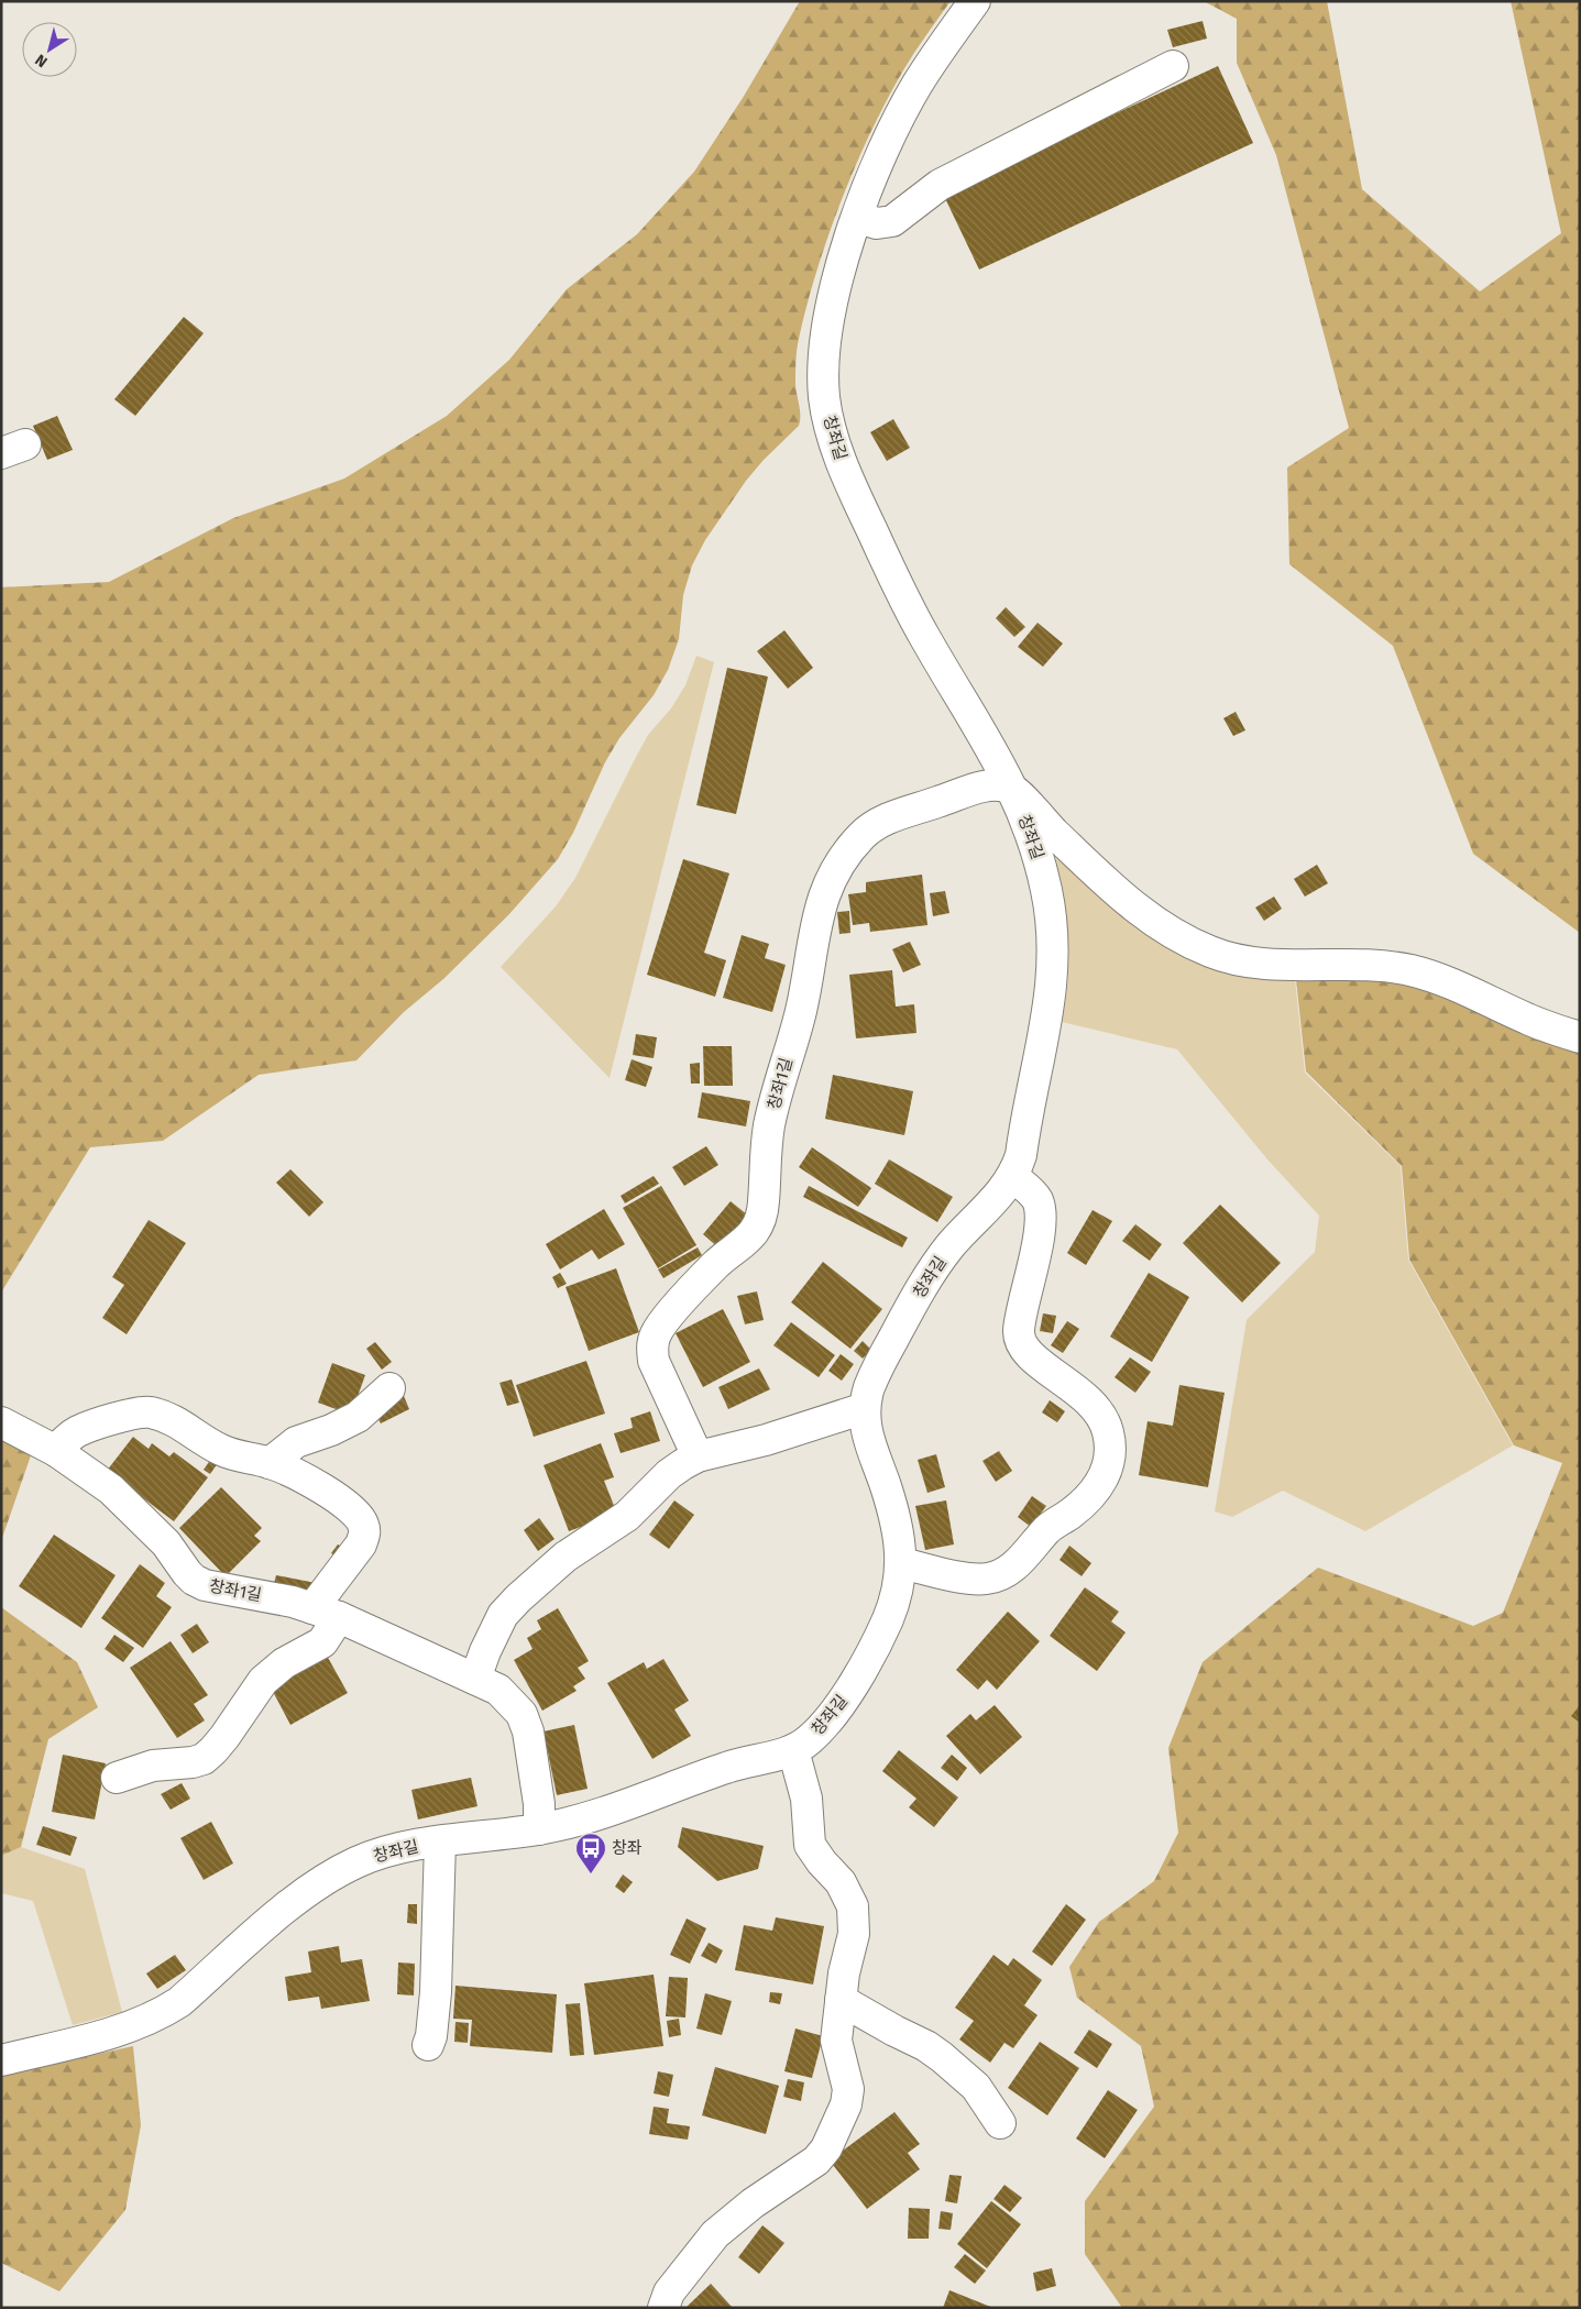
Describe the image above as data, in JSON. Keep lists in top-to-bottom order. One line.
{"streets":{"street":["창좌길","창좌1길"]},"crossings":[["창좌길","창좌1길"]],"places":{"bus stop":["창좌"]},"north":"bottom left"}
